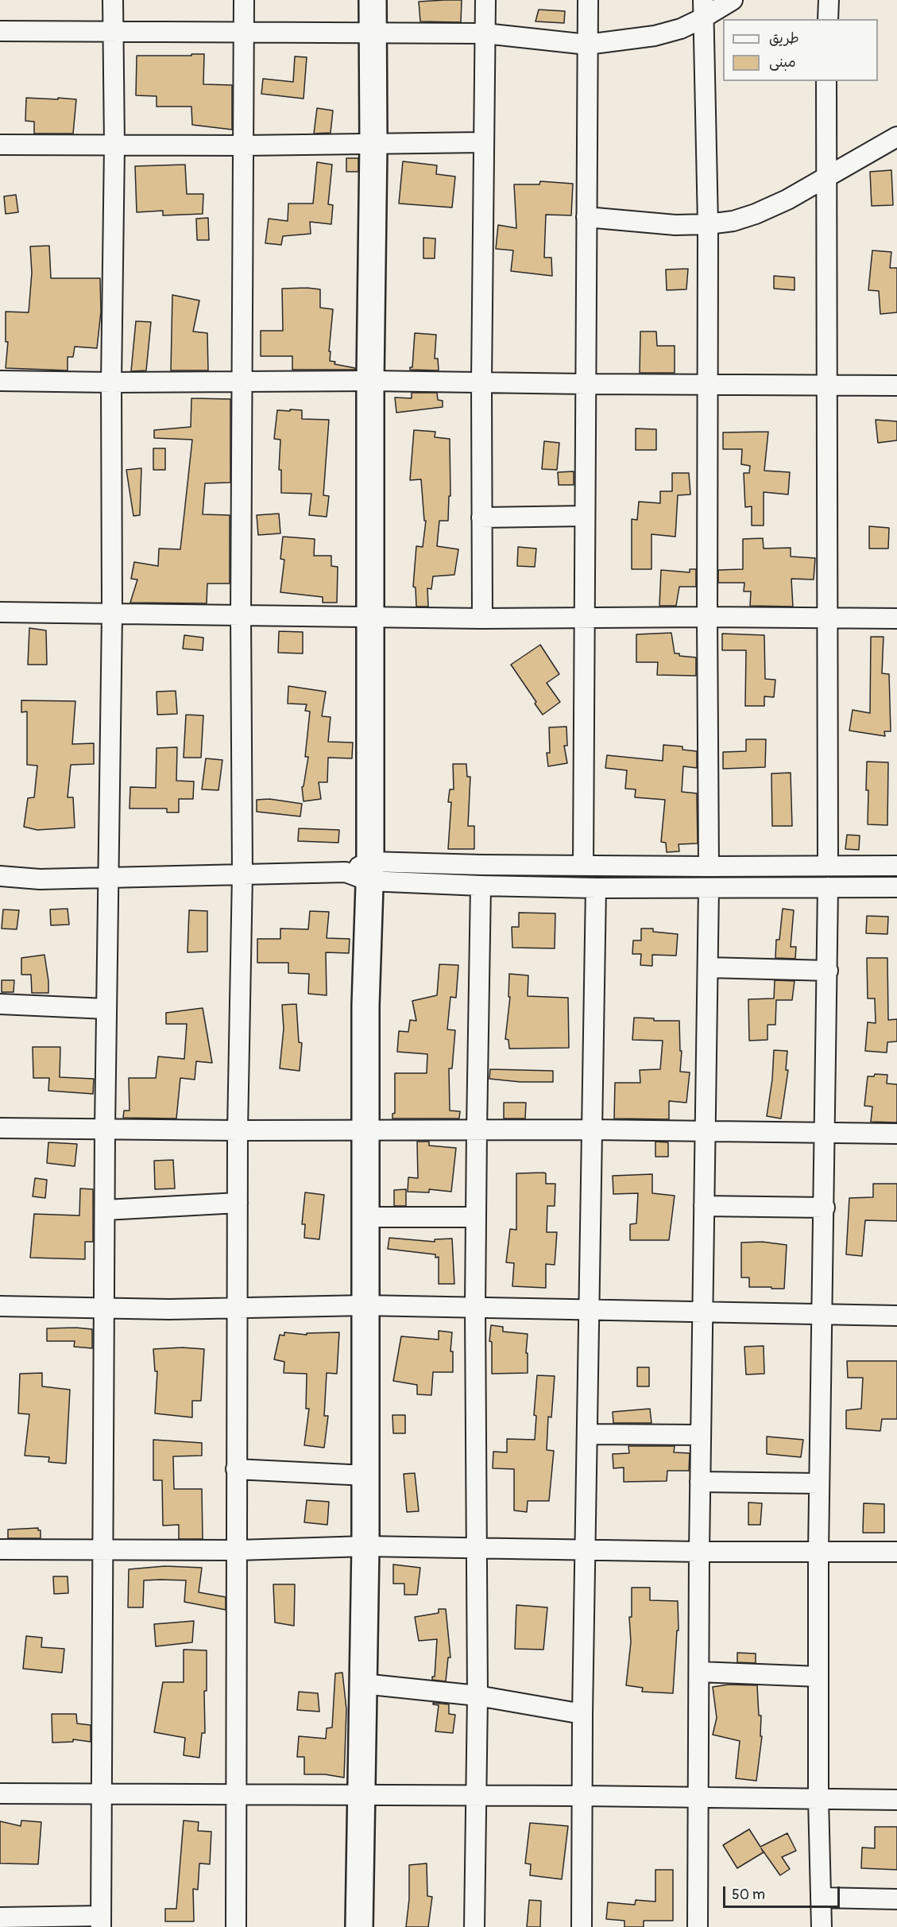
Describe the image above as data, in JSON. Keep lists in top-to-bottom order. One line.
{"legend":["طريق","مبنى"],"scale_bar":"50 m"}
